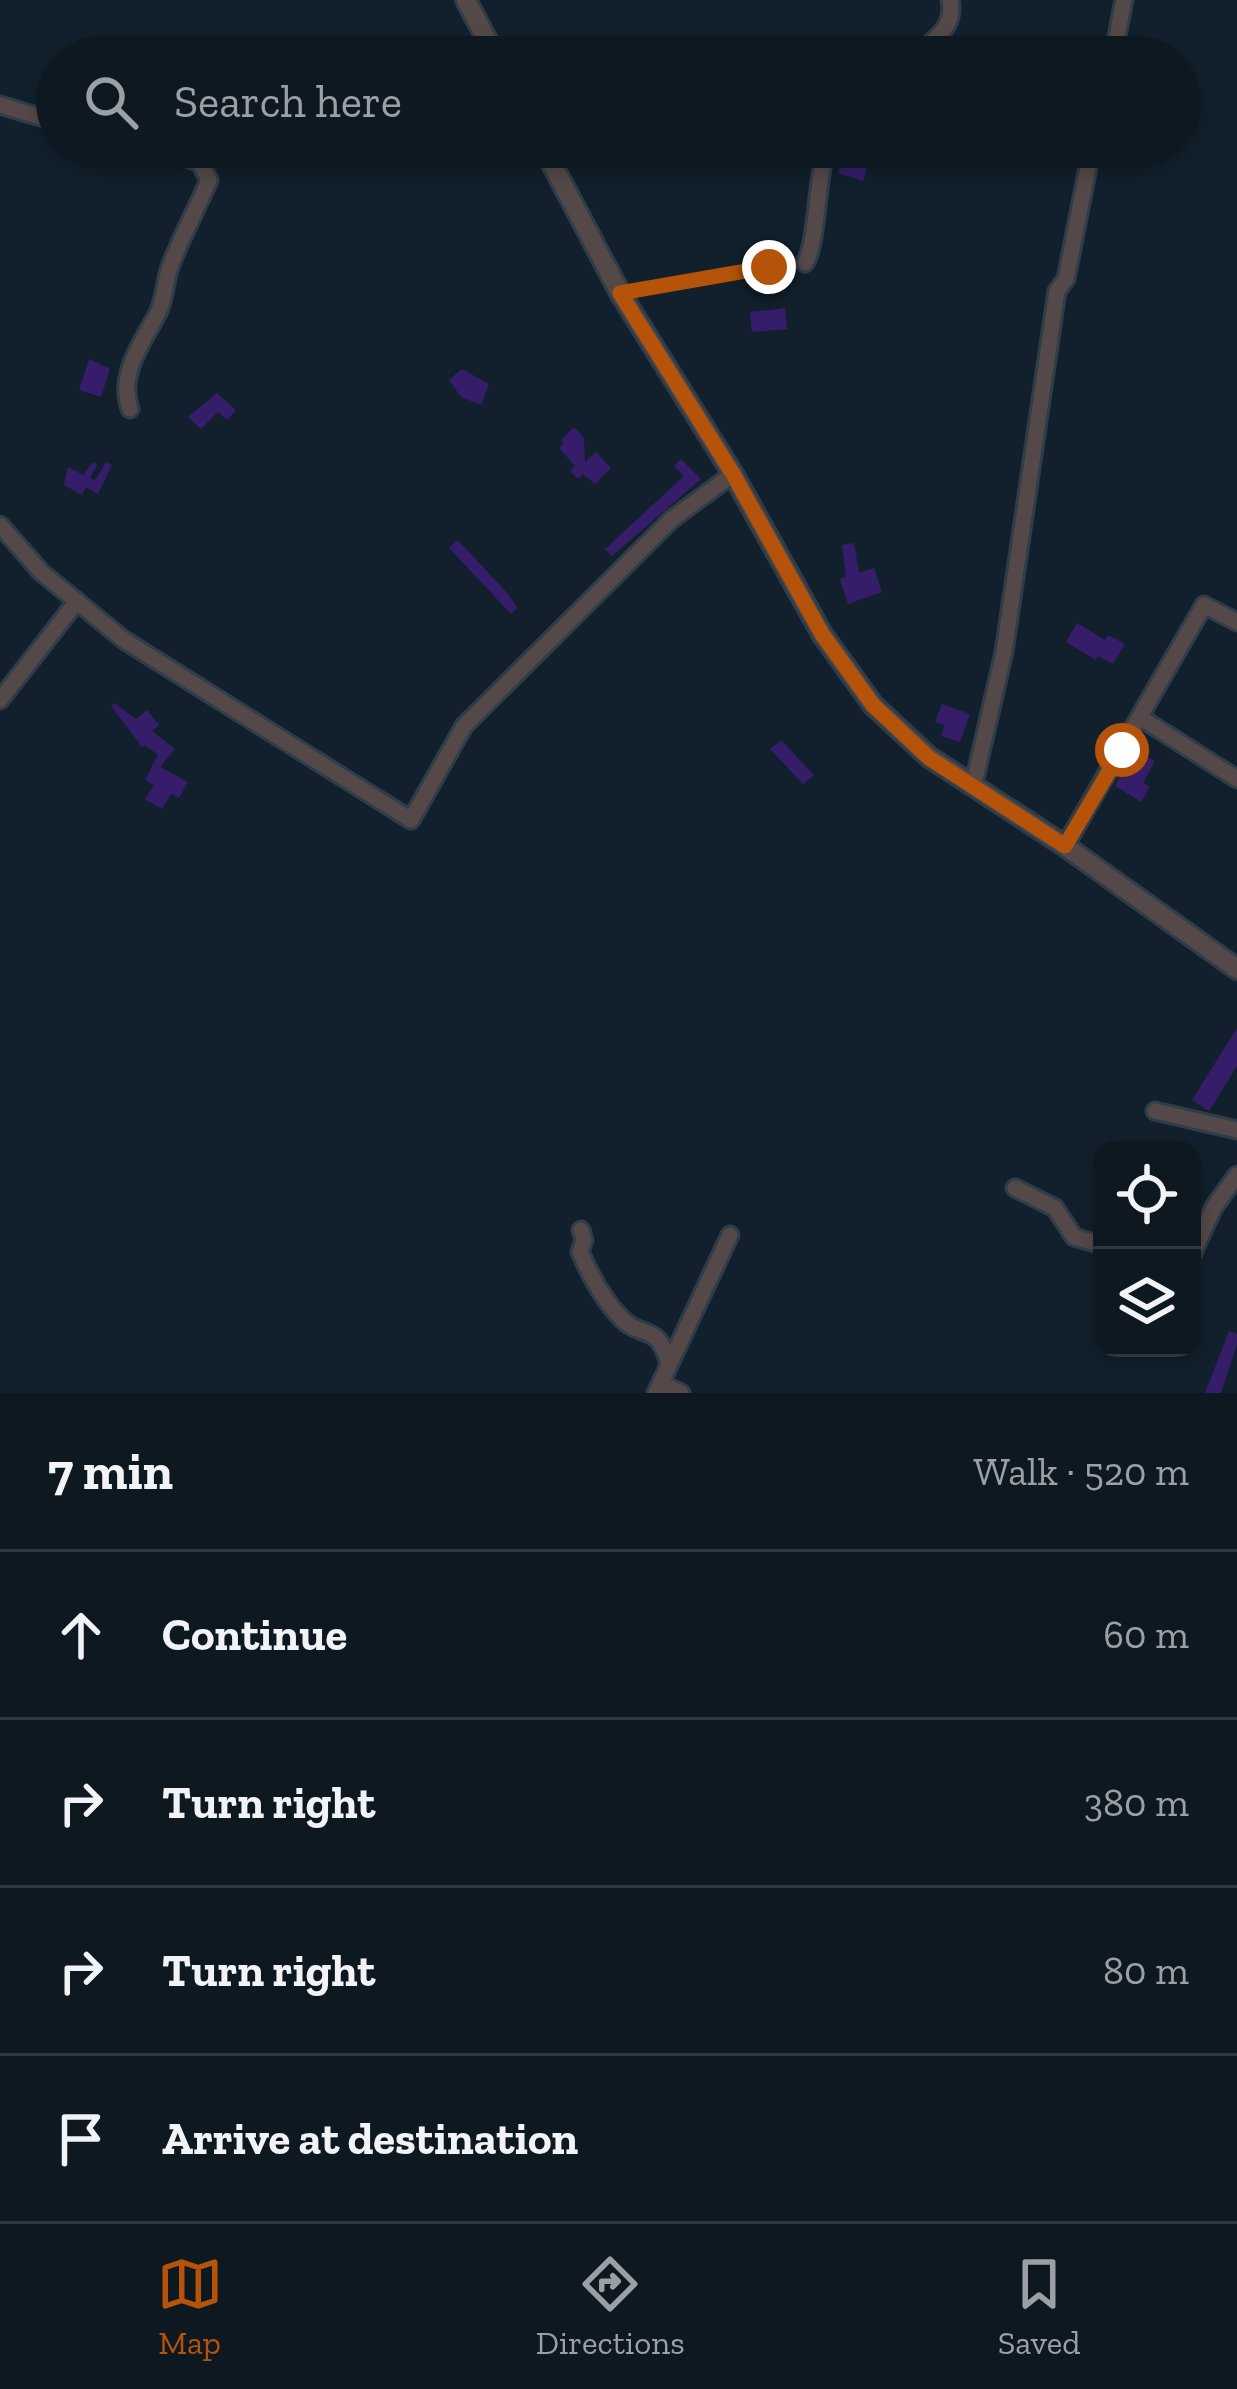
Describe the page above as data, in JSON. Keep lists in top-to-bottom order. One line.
{"page":{"search":"Search here","heading":["7 min","Walk · 520 m"],"list":[["Continue","60 m"],["Turn right","380 m"],["Turn right","80 m"],"Arrive at destination"],"nav":["Map","Directions","Saved"]}}
